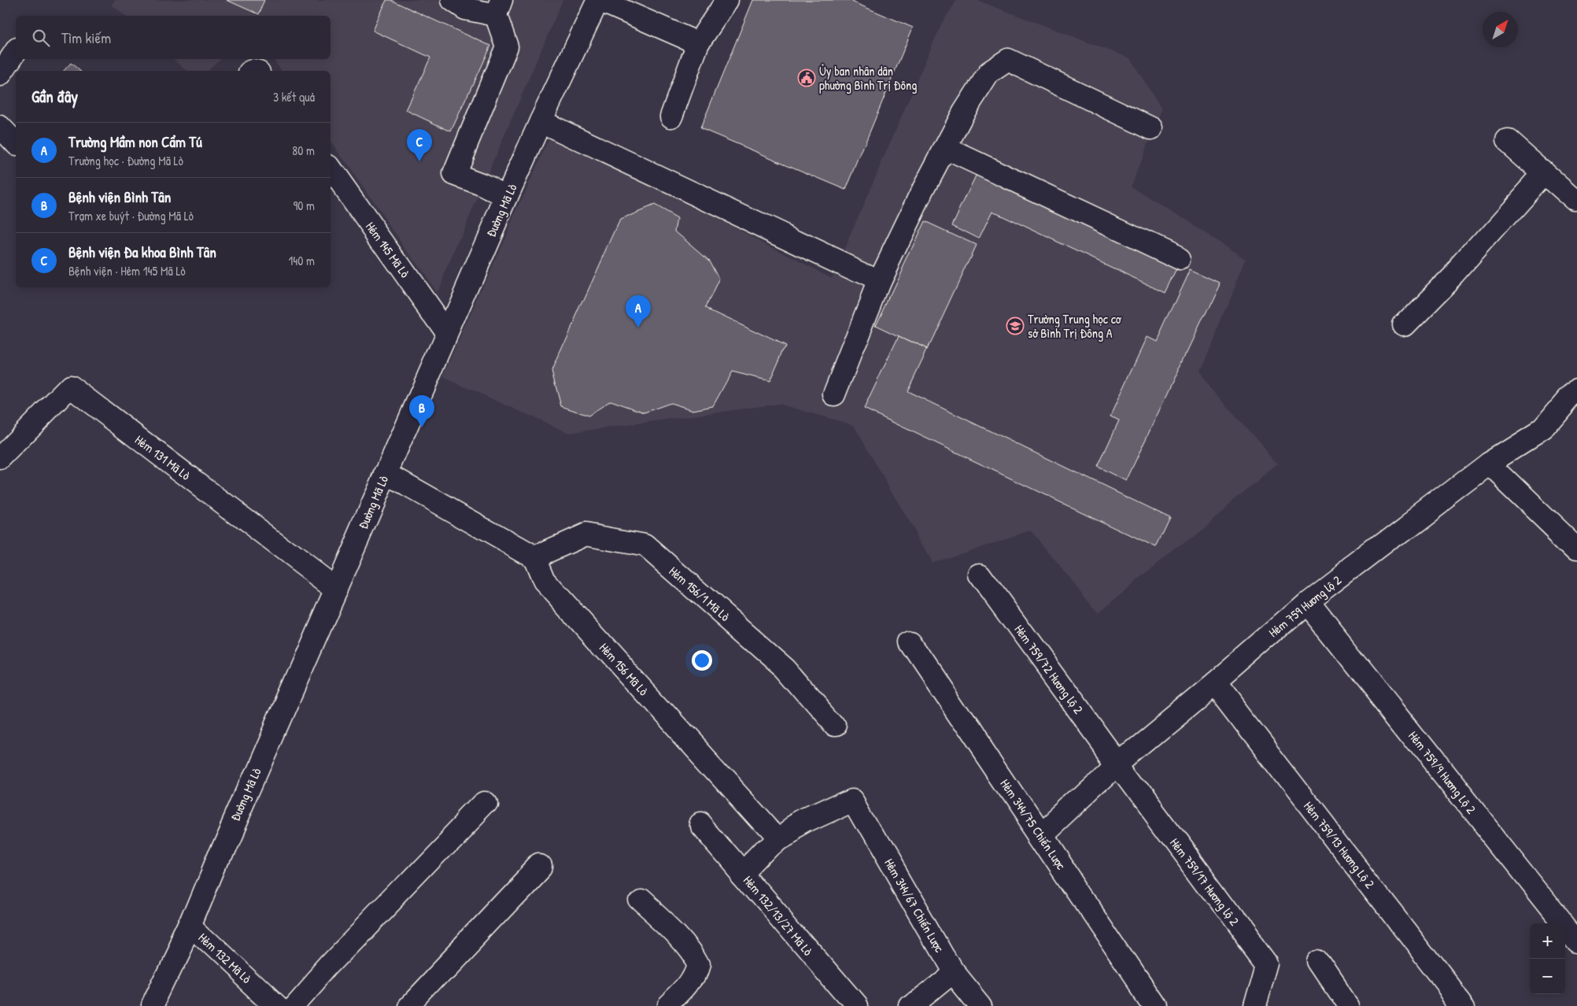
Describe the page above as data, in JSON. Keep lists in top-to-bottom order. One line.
{"streets":{"street":["Đường Mã Lò","Hẻm 145 Mã Lò","Hẻm 131 Mã Lò","Hẻm 156/1 Mã Lò","Hẻm 759 Hương lộ 2","Hẻm 156 Mã Lò","Hẻm 759/72 Hương lộ 2","Hẻm 759/9 Hương Lộ 2","Hẻm 344/75 Chiến Lược","Hẻm 759/13 Hương Lộ 2","Hẻm 759/17 Hương lộ 2","Hẻm 344/67 Chiến Lược","Hẻm 132/13/27 Mã Lò","Hẻm 132 Mã Lò"]},"crossings":[["Đường Mã Lò","Hẻm 145 Mã Lò"],["Đường Mã Lò","Hẻm 131 Mã Lò"],["Đường Mã Lò","Hẻm 132 Mã Lò"],["Hẻm 156/1 Mã Lò","Hẻm 156 Mã Lò"],["Hẻm 759 Hương lộ 2","Hẻm 759/72 Hương lộ 2"],["Hẻm 759 Hương lộ 2","Hẻm 759/9 Hương Lộ 2"],["Hẻm 759 Hương lộ 2","Hẻm 344/75 Chiến Lược"],["Hẻm 759 Hương lộ 2","Hẻm 759/13 Hương Lộ 2"],["Hẻm 759 Hương lộ 2","Hẻm 759/17 Hương lộ 2"],["Hẻm 156 Mã Lò","Hẻm 344/67 Chiến Lược"],["Hẻm 759/72 Hương lộ 2","Hẻm 759/17 Hương lộ 2"]],"places":{"public building":["Ủy ban nhân dân phường Bình Trị Đông"],"school or university":["Trường Trung học cơ sở Bình Trị Đông A"]},"north":"top right","page":{"search":"Tìm kiếm","heading":["Gần đây","3 kết quả"],"list":[{"mark":"A","name":"Trường Mầm non Cẩm Tú","note":"Trường học · Đường Mã Lò","value":"80 m"},{"mark":"B","name":"Bệnh viện Bình Tân","note":"Trạm xe buýt · Đường Mã Lò","value":"90 m"},{"mark":"C","name":"Bệnh viện Đa khoa Bình Tân","note":"Bệnh viện · Hẻm 145 Mã Lò","value":"140 m"}],"pins":["C","A","B"],"map_buttons":["+","−"]}}
